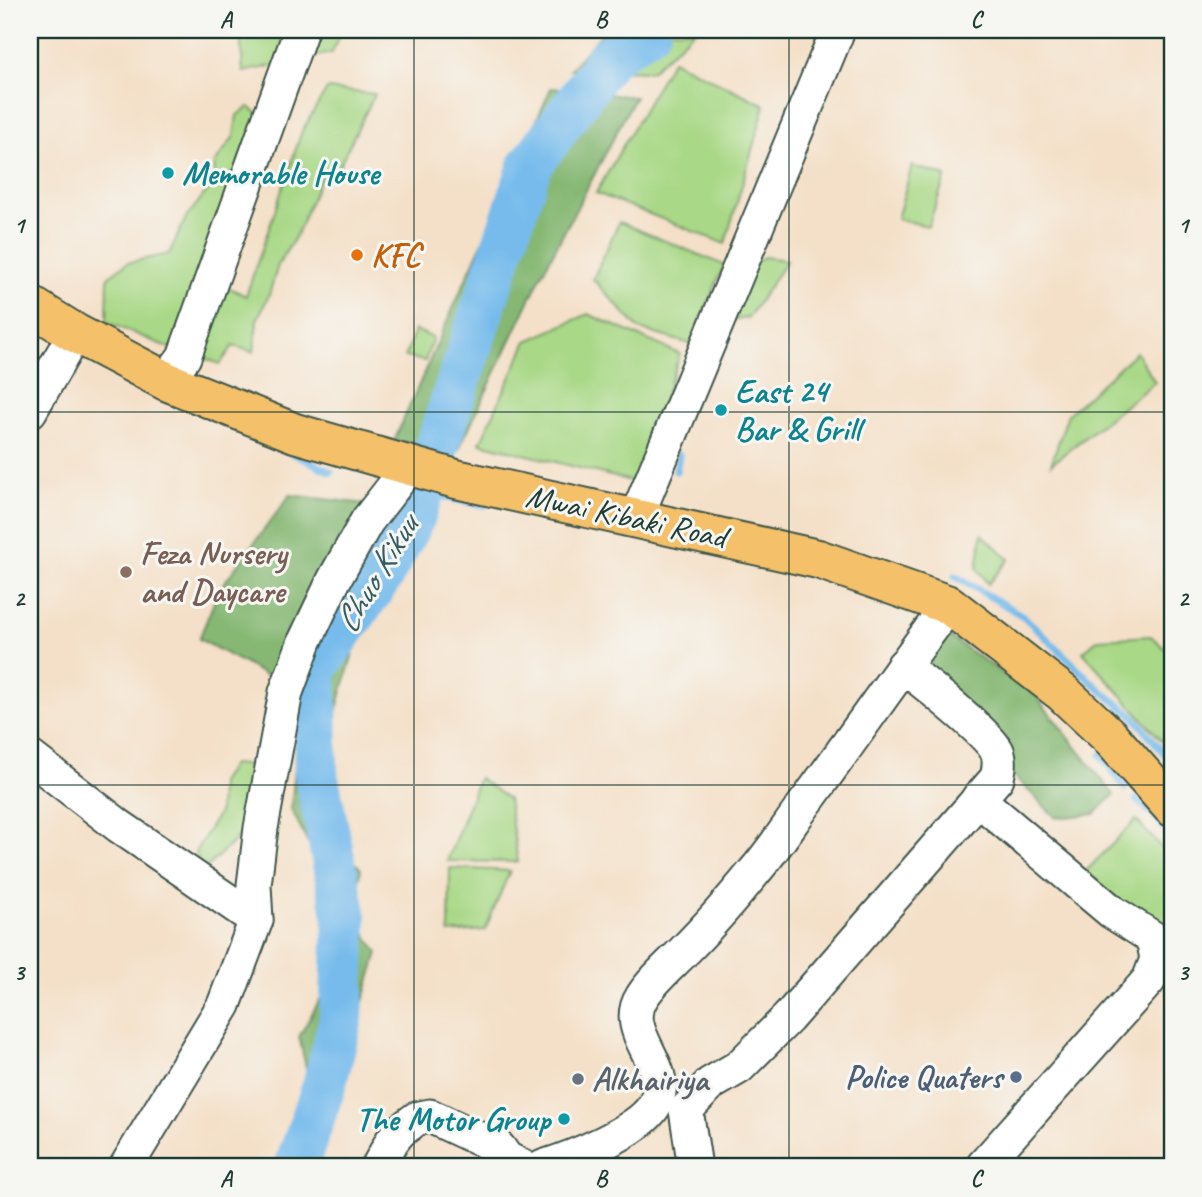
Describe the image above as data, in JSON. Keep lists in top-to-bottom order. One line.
{"streets":{"main road":["Mwai Kibaki Road"]},"water":["Chuo Kikuu"],"places":["Memorable House","KFC","East 24 Bar & Grill","Feza Nursery and Daycare","Police Quaters","Alkhairiya","The Motor Group"],"grid":{"columns":["A","B","C"],"rows":["1","2","3"]}}
